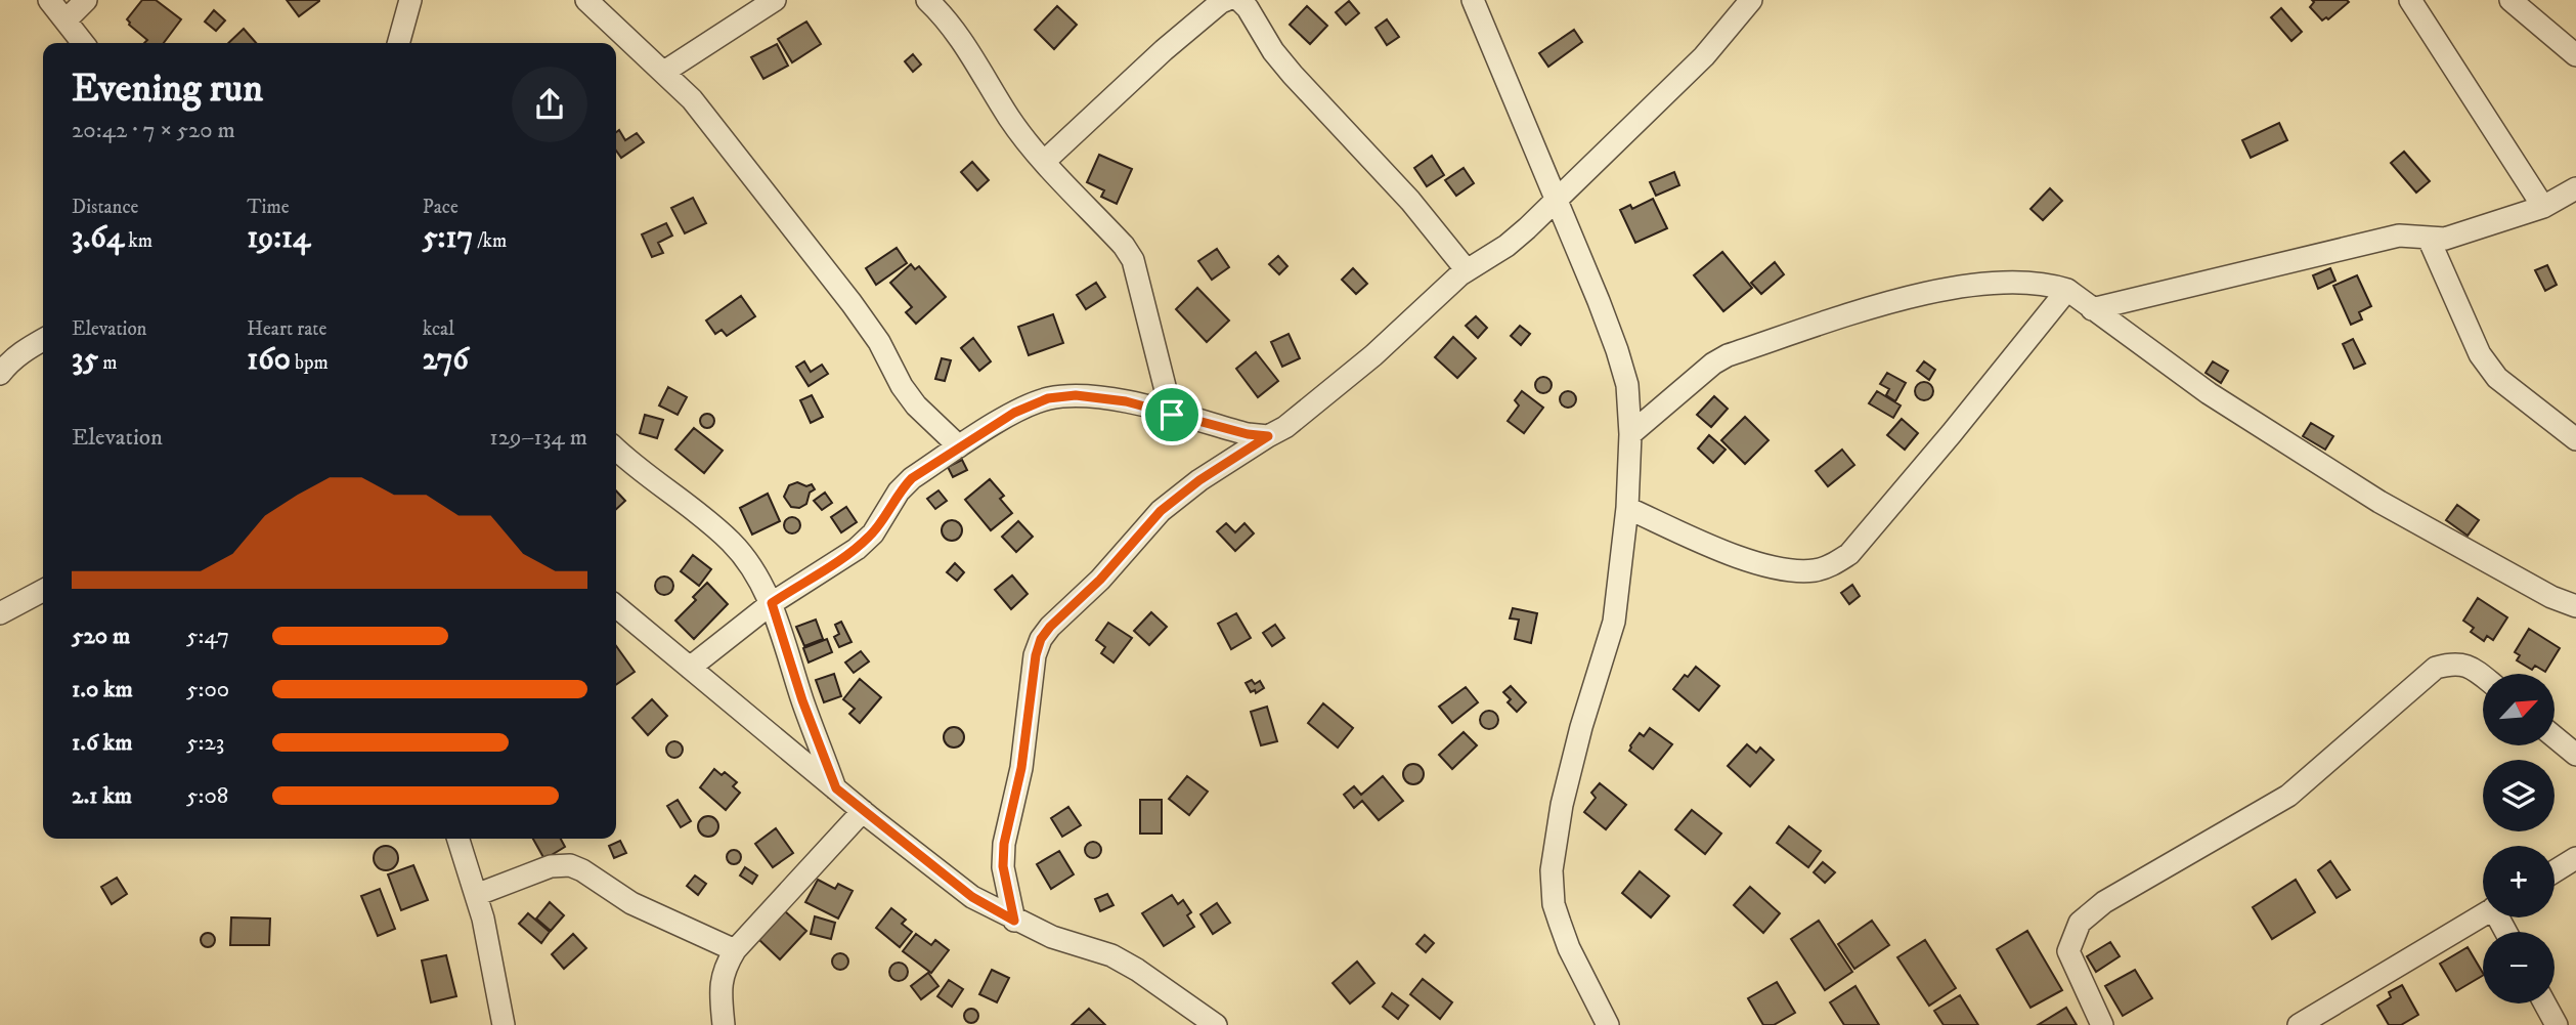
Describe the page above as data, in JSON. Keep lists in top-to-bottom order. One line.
{"north":"top right","page":{"heading":["Evening run","20:42 · 7 × 520 m"],"stats":[["Distance","3.64 km"],["Time","19:14"],["Pace","5:17 /km"],["Elevation","35 m"],["Heart rate","160 bpm"],["kcal","276"]],"chart":["Elevation","129–134 m"],"list":[{"name":"520 m","note":"5:47"},{"name":"1.0 km","note":"5:00"},{"name":"1.6 km","note":"5:23"},{"name":"2.1 km","note":"5:08"}],"map_buttons":["+","−"]}}
